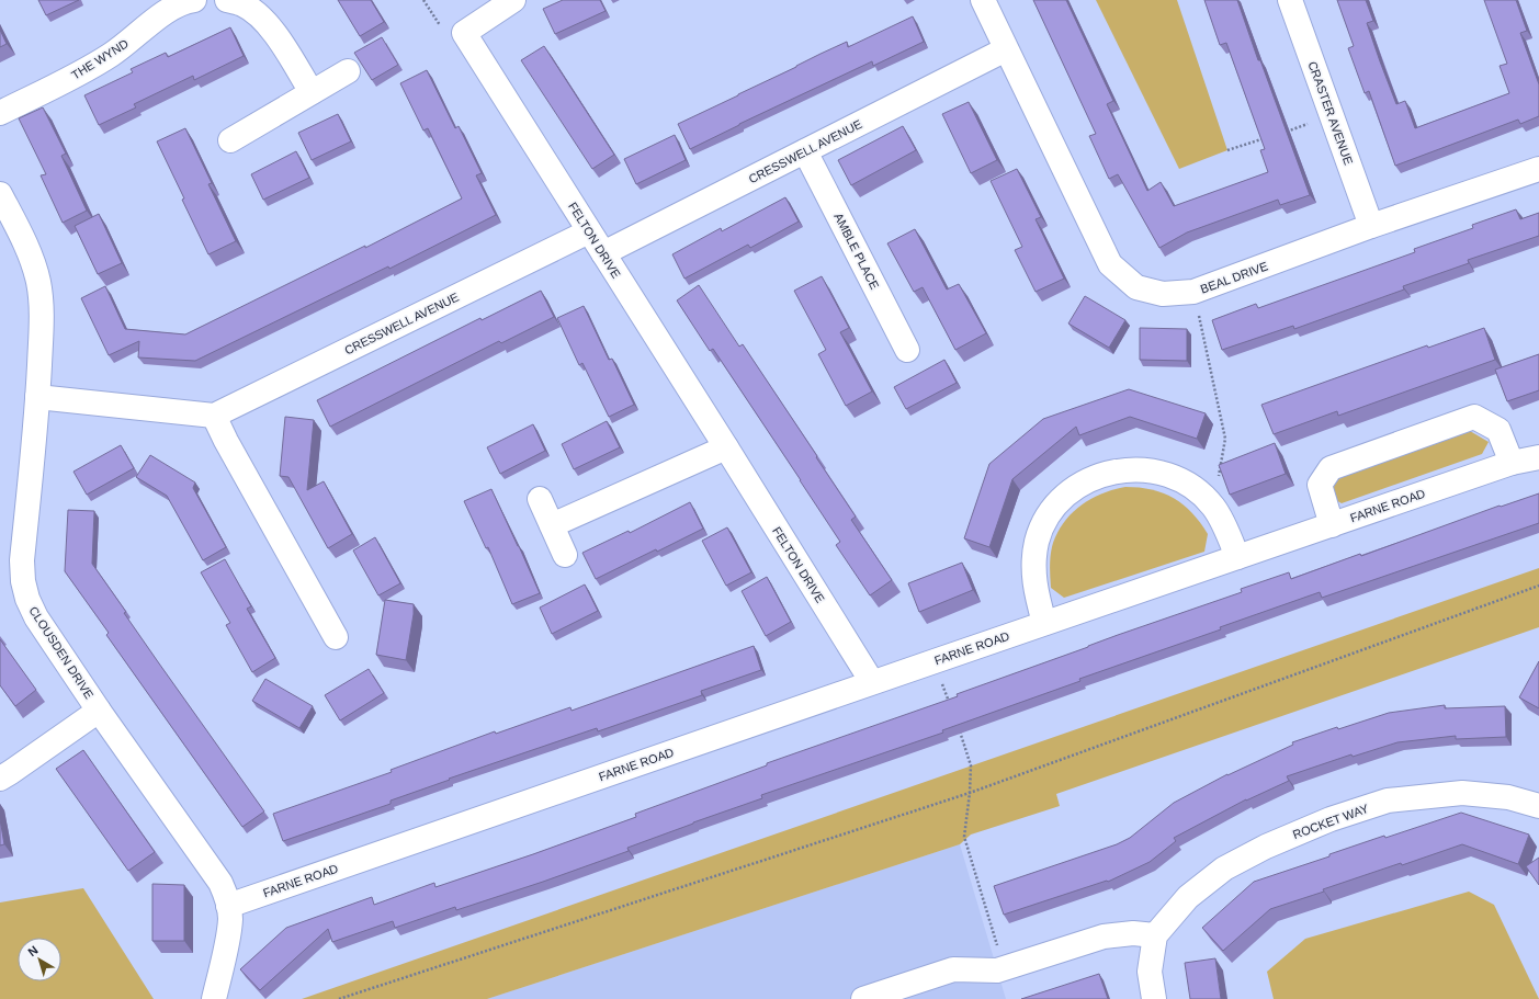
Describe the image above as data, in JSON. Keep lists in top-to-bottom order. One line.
{"streets":{"street":["THE WYND","CRASTER AVENUE","CRESSWELL AVENUE","FELTON DRIVE","AMBLE PLACE","BEAL DRIVE","FARNE ROAD","CLOUSDEN DRIVE","ROCKET WAY"]},"crossings":[["CRASTER AVENUE","BEAL DRIVE"],["CRESSWELL AVENUE","FELTON DRIVE"],["CRESSWELL AVENUE","AMBLE PLACE"],["CRESSWELL AVENUE","BEAL DRIVE"],["FELTON DRIVE","FARNE ROAD"],["FARNE ROAD","CLOUSDEN DRIVE"]],"north":"top left"}
